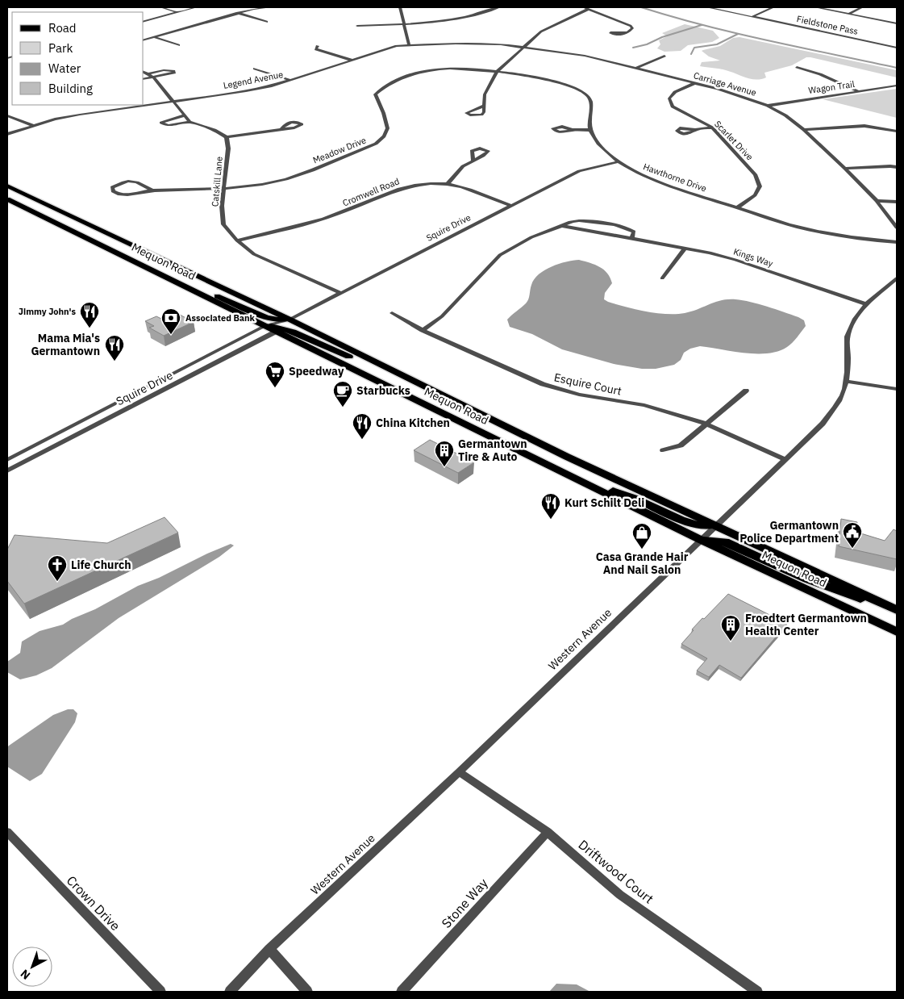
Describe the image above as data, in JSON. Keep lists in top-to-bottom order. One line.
{"streets":{"main road":["Mequon Road"],"street":["Fieldstone Pass","Legend Avenue","Carriage Avenue","Wagon Trail","Scarlet Drive","Meadow Drive","Hawthorne Drive","Catskill Lane","Cromwell Road","Squire Drive","Kings Way","Esquire Court","Western Avenue","Driftwood Court","Crown Drive","Stone Way"]},"crossings":[["Legend Avenue","Carriage Avenue"],["Carriage Avenue","Wagon Trail"],["Carriage Avenue","Scarlet Drive"],["Scarlet Drive","Hawthorne Drive"],["Meadow Drive","Catskill Lane"],["Hawthorne Drive","Squire Drive"],["Catskill Lane","Cromwell Road"],["Catskill Lane","Squire Drive"],["Cromwell Road","Squire Drive"],["Squire Drive","Mequon Road"],["Kings Way","Western Avenue"],["Mequon Road","Western Avenue"],["Esquire Court","Western Avenue"],["Western Avenue","Driftwood Court"],["Driftwood Court","Stone Way"]],"places":{"restaurant":["Jimmy John's","Mama Mia's Germantown","China Kitchen","Kurt Schilt Deli"],"bank":["Associated Bank"],"supermarket":["Speedway"],"cafe":["Starbucks"],"building":["Germantown Tire & Auto","Froedtert Germantown Health Center"],"public building":["Germantown Police Department"],"shop":["Casa Grande Hair And Nail Salon"],"church":["Life Church"]},"legend":["Road","Park","Water","Building"],"north":"bottom left"}
